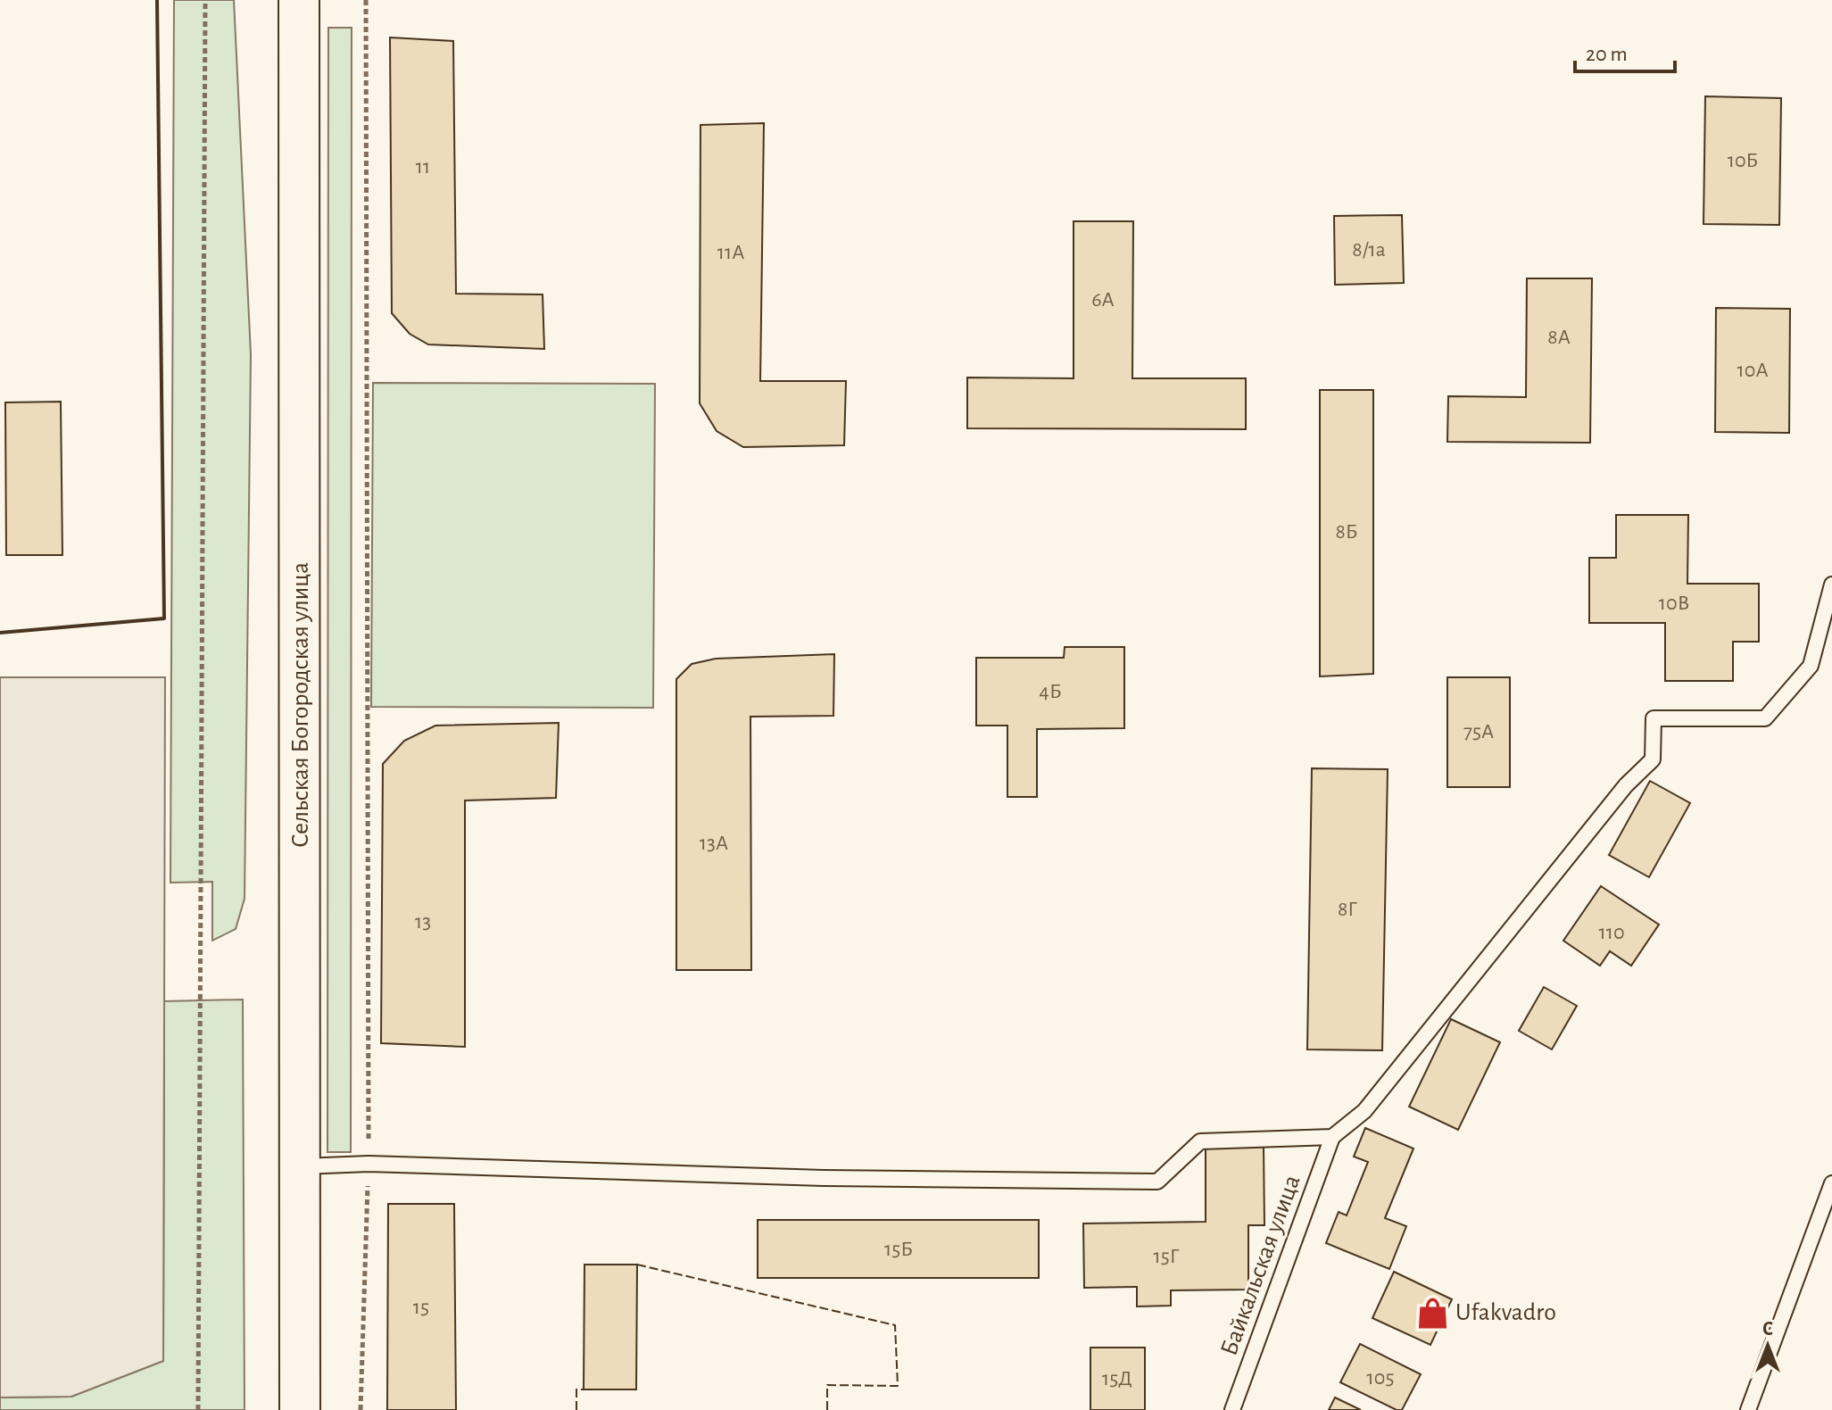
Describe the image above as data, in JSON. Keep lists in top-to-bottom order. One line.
{"streets":{"main road":["Сельская Богородская улица"],"lane":["Байкальская улица"]},"places":{"shop":["Ufakvadro"]},"house_numbers":["10Б","11","8/1а","11А","6А","8А","10А","8Б","10В","4Б","75А","13А","8Г","13","110","15Б","15Г","15","105","15Д"],"scale_bar":"20 m","north":"top"}
